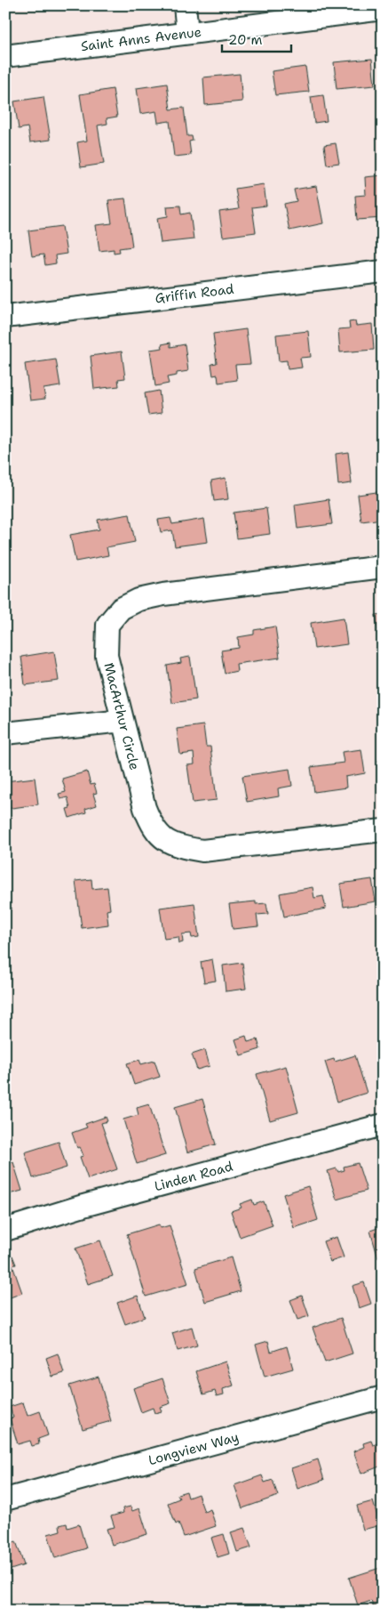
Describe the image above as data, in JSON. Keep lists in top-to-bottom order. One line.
{"streets":{"street":["Saint Anns Avenue","Griffin Road","MacArthur Circle","Linden Road","Longview Way"]},"scale_bar":"20 m"}
